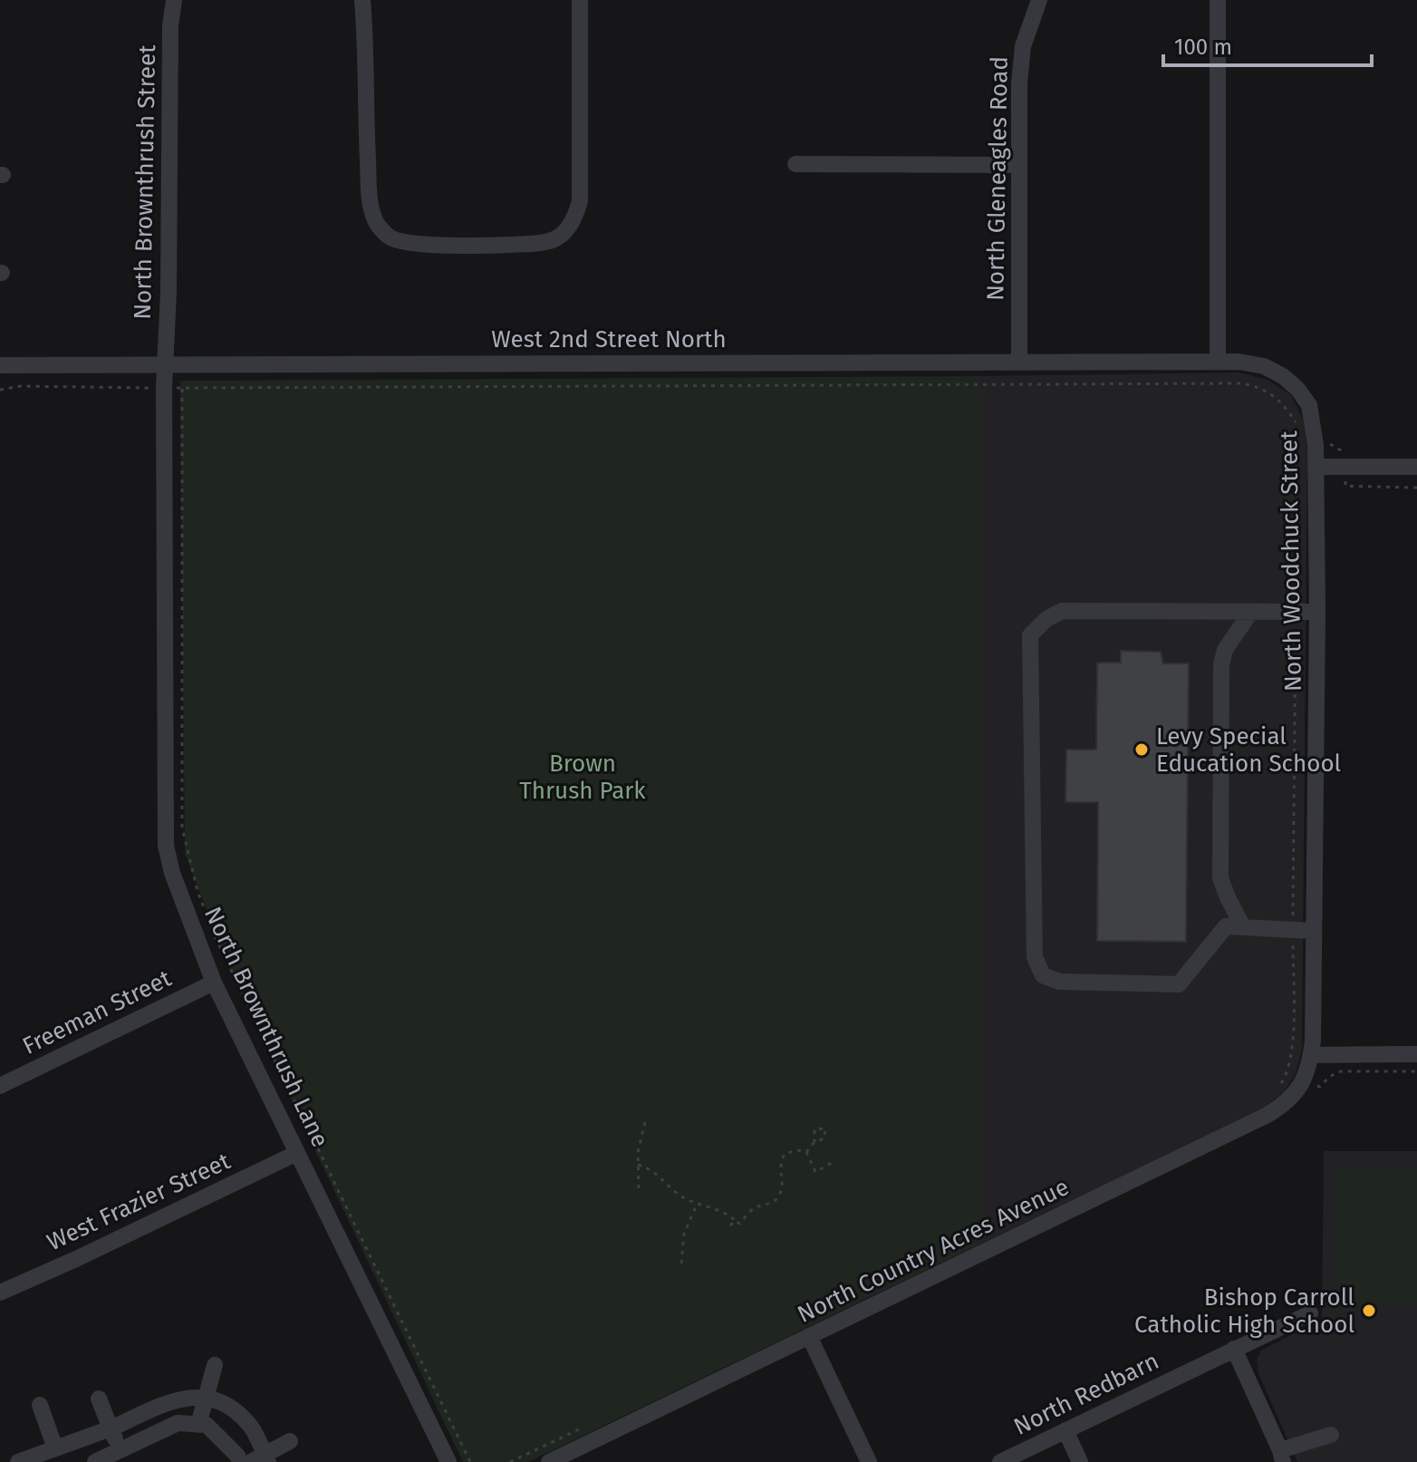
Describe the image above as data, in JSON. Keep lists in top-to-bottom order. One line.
{"streets":{"street":["North Gleneagles Road","North Brownthrush Street","West 2nd Street North","North Woodchuck Street","Freeman Street","North Brownthrush Lane","West Frazier Street","North Country Acres Avenue","North Redbarn"]},"crossings":[["North Gleneagles Road","West 2nd Street North"],["North Brownthrush Street","West 2nd Street North"],["North Brownthrush Street","North Brownthrush Lane"],["West 2nd Street North","North Woodchuck Street"],["West 2nd Street North","North Brownthrush Lane"],["North Woodchuck Street","North Country Acres Avenue"],["Freeman Street","North Brownthrush Lane"],["North Brownthrush Lane","West Frazier Street"]],"parks":["Brown Thrush Park"],"places":["Levy Special Education School","Bishop Carroll Catholic High School"],"scale_bar":"100 m"}
